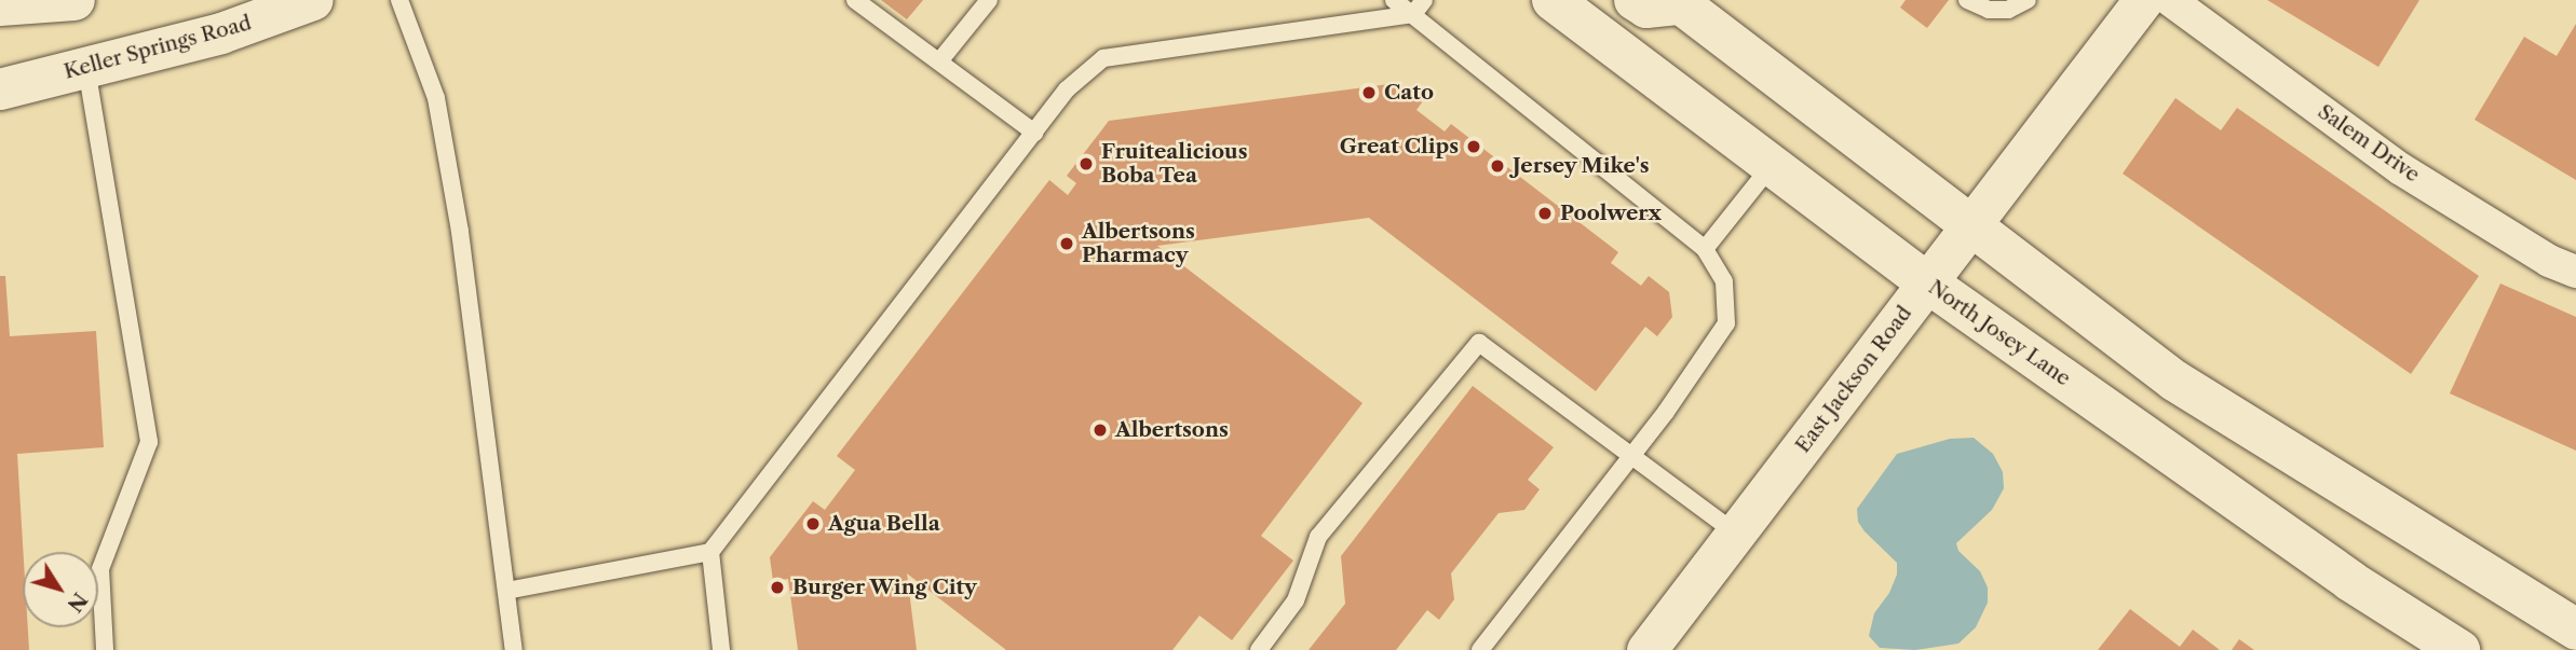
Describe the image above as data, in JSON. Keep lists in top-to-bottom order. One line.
{"streets":{"main road":["Keller Springs Road","North Josey Lane"],"street":["Salem Drive","East Jackson Road"]},"crossings":[["North Josey Lane","East Jackson Road"]],"places":["Cato","Great Clips","Fruitealicious Boba Tea","Jersey Mike's","Poolwerx","Albertsons Pharmacy","Albertsons","Agua Bella","Burger Wing City"],"north":"bottom right"}
